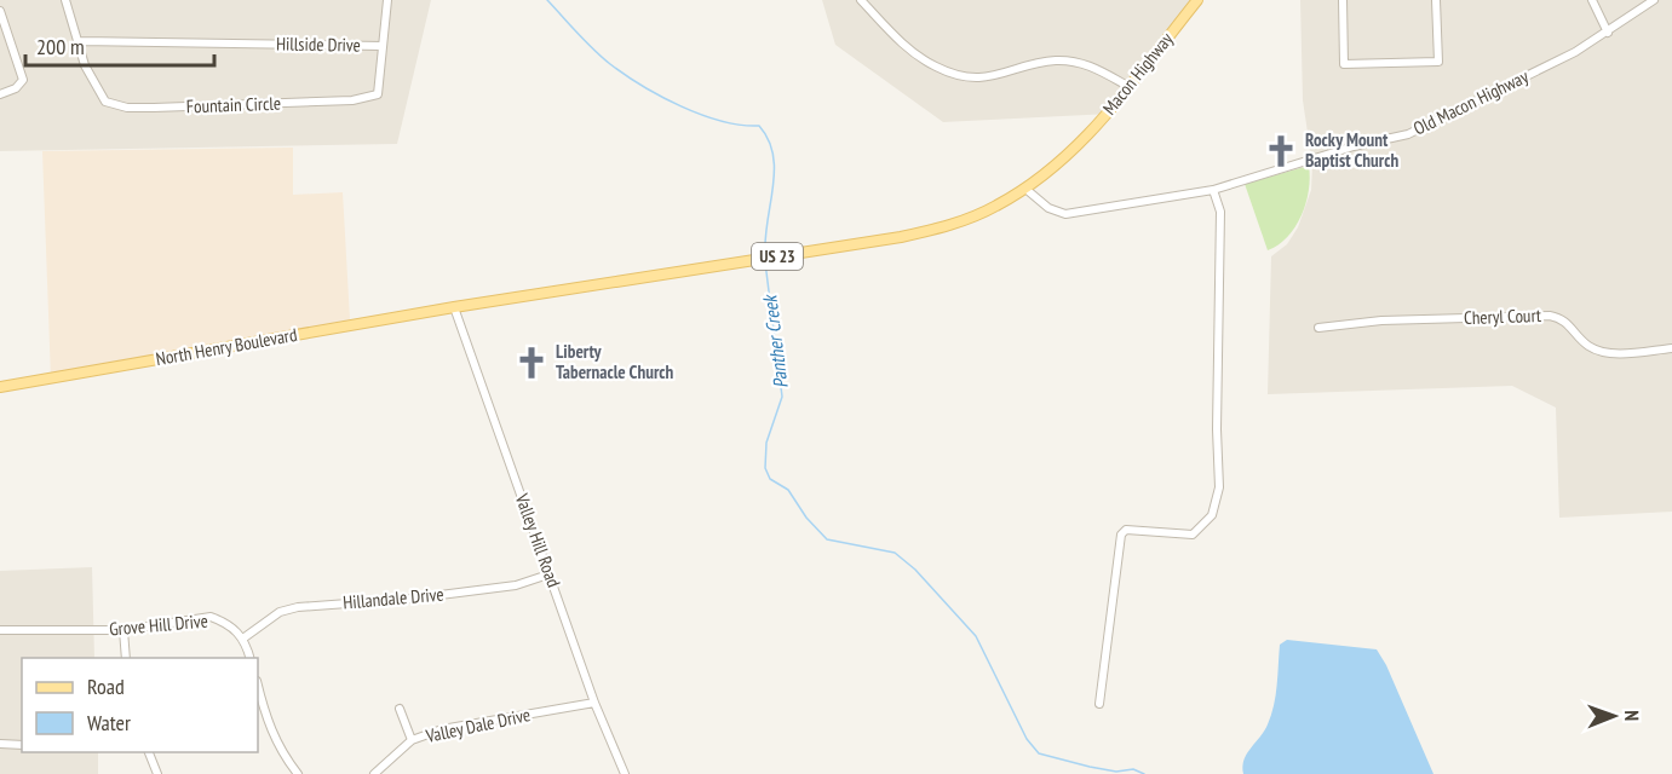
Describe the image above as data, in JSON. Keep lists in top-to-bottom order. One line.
{"streets":{"main road":["Macon Highway","US 23","North Henry Boulevard"],"street":["Hillside Drive","Old Macon Highway","Fountain Circle","Cheryl Court","Valley Hill Road","Hillandale Drive","Grove Hill Drive","Valley Dale Drive"]},"crossings":[["Hillside Drive","Fountain Circle"],["Macon Highway","Old Macon Highway"],["Macon Highway","US 23"],["Old Macon Highway","US 23"],["US 23","North Henry Boulevard"],["US 23","Valley Hill Road"],["North Henry Boulevard","Valley Hill Road"],["Valley Hill Road","Hillandale Drive"],["Valley Hill Road","Valley Dale Drive"],["Hillandale Drive","Grove Hill Drive"]],"water":["Panther Creek"],"places":{"church":["Rocky Mount Baptist Church","Liberty Tabernacle Church"]},"legend":["Road","Water"],"scale_bar":"200 m","north":"right"}
